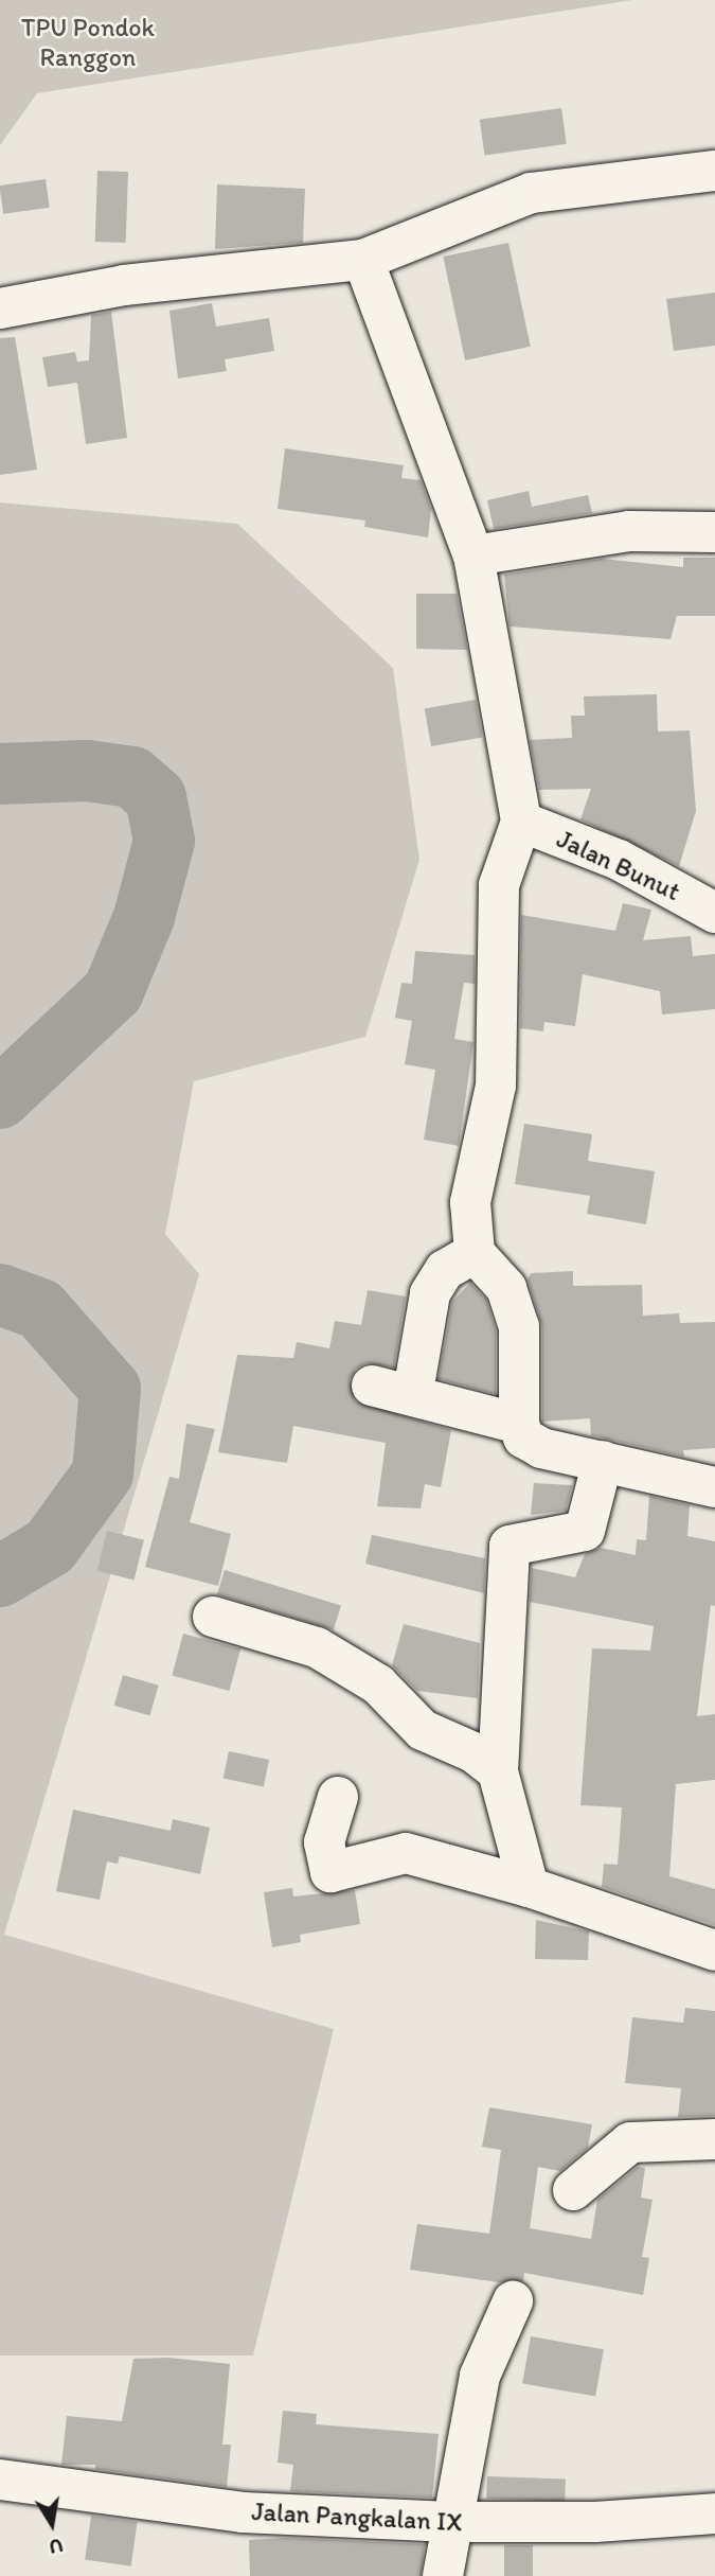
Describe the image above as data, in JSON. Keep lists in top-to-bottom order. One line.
{"streets":{"street":["Jalan Bunut","Jalan Pangkalan IX"]},"parks":["TPU Pondok Ranggon"],"north":"bottom"}
